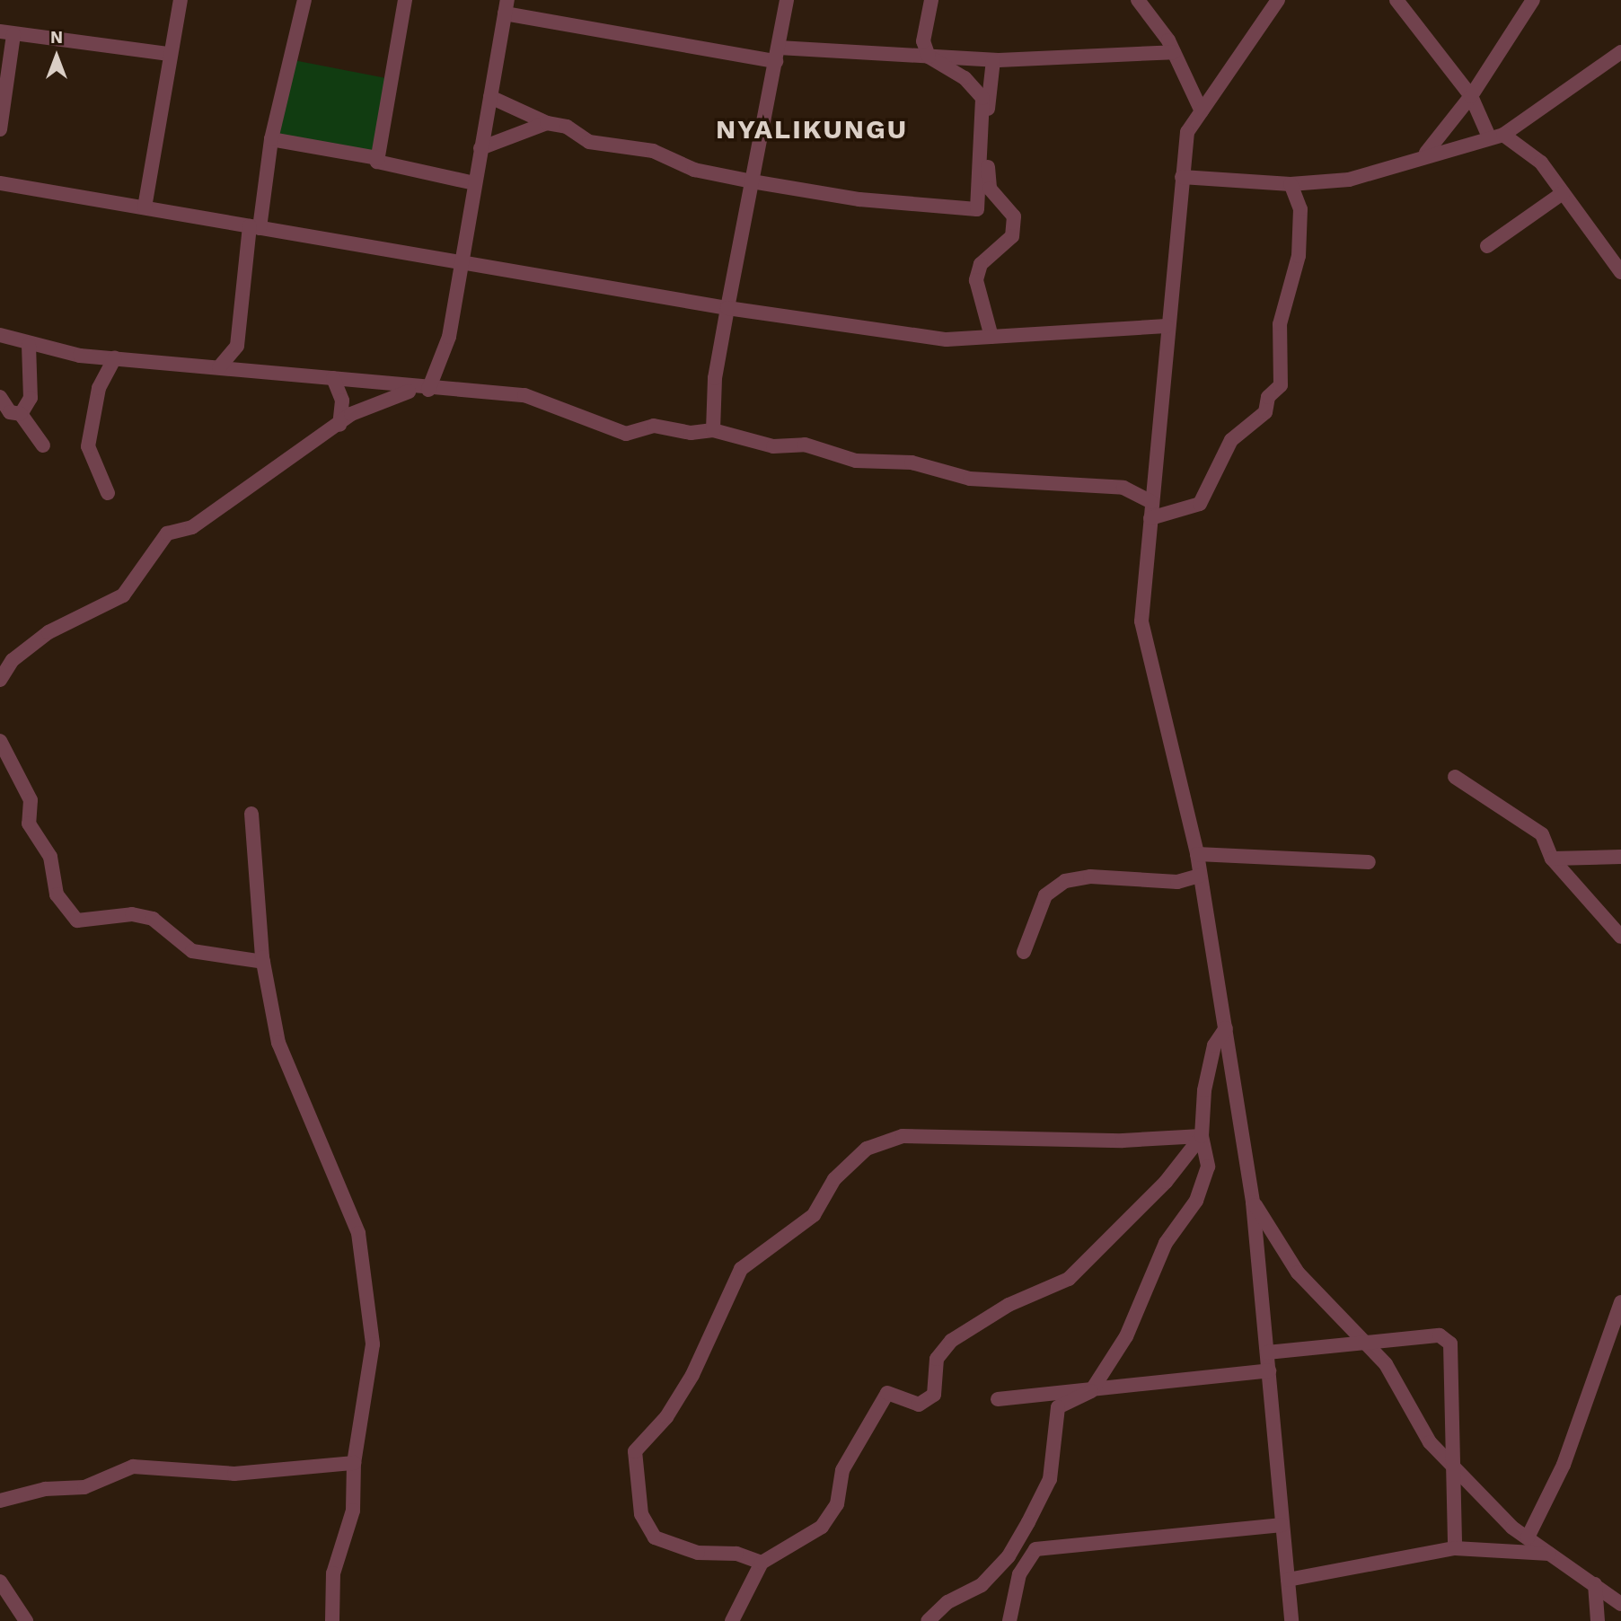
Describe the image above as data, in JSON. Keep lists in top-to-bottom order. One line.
{"districts":["NYALIKUNGU"],"north":"top"}
